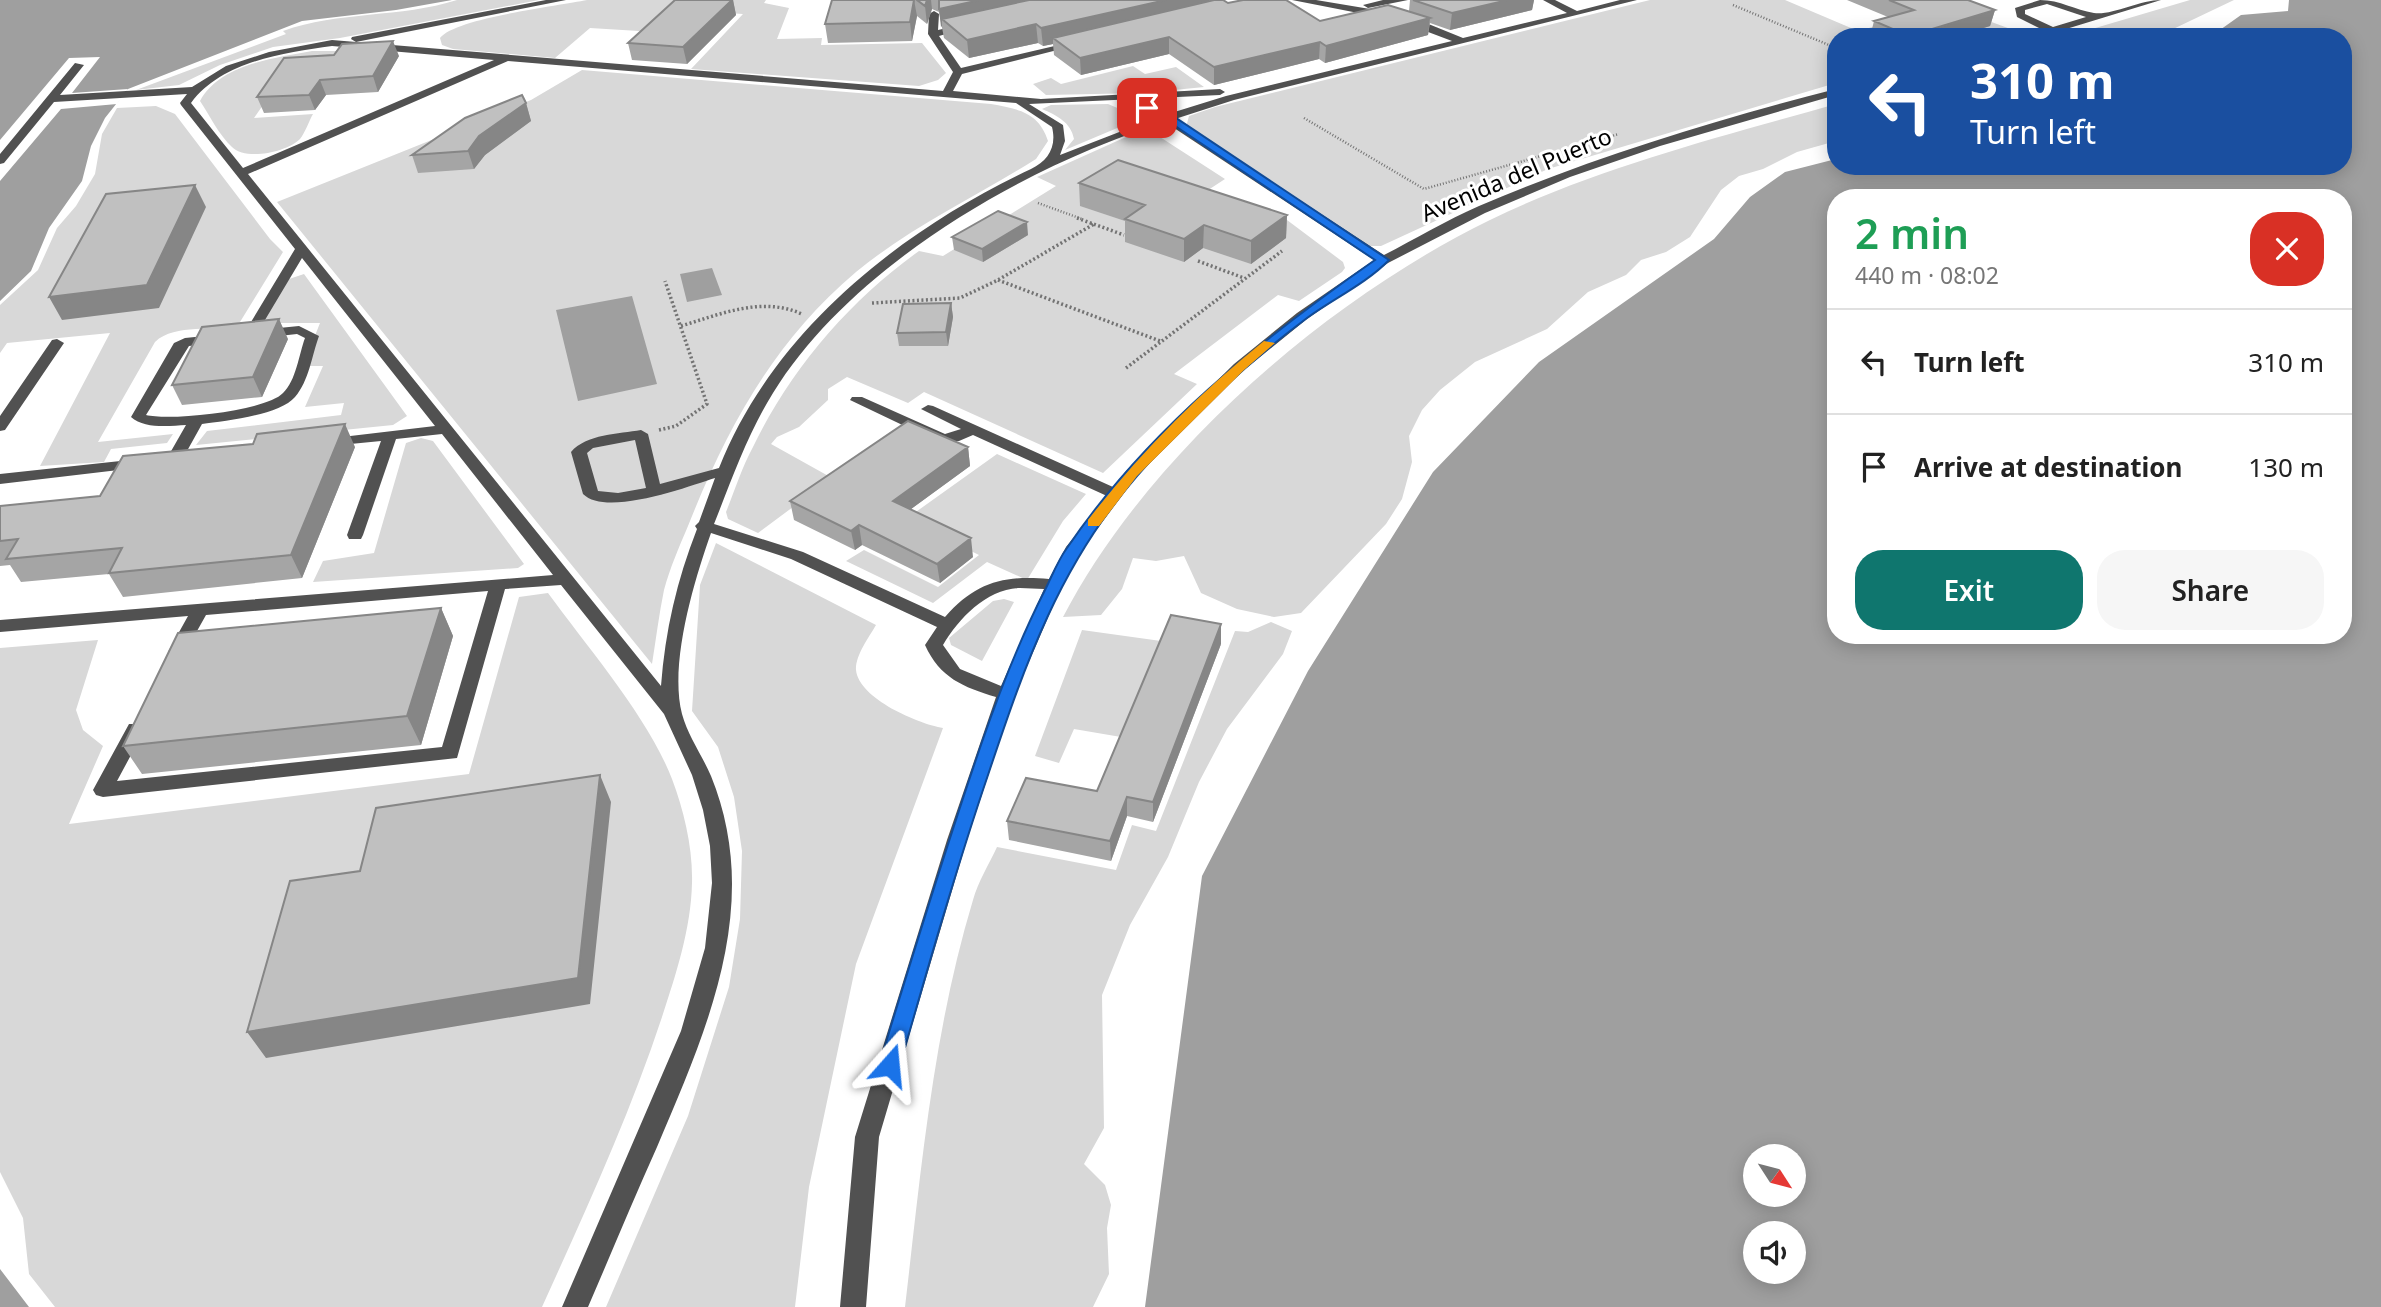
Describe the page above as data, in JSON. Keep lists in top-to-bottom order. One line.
{"streets":{"street":["Avenida del Puerto"]},"north":"bottom right","page":{"turn":["310 m","Turn left"],"heading":["2 min","440 m · 08:02"],"list":[{"name":"Turn left","value":"310 m"},{"name":"Arrive at destination","value":"130 m"}],"buttons":["Exit","Share"]}}
